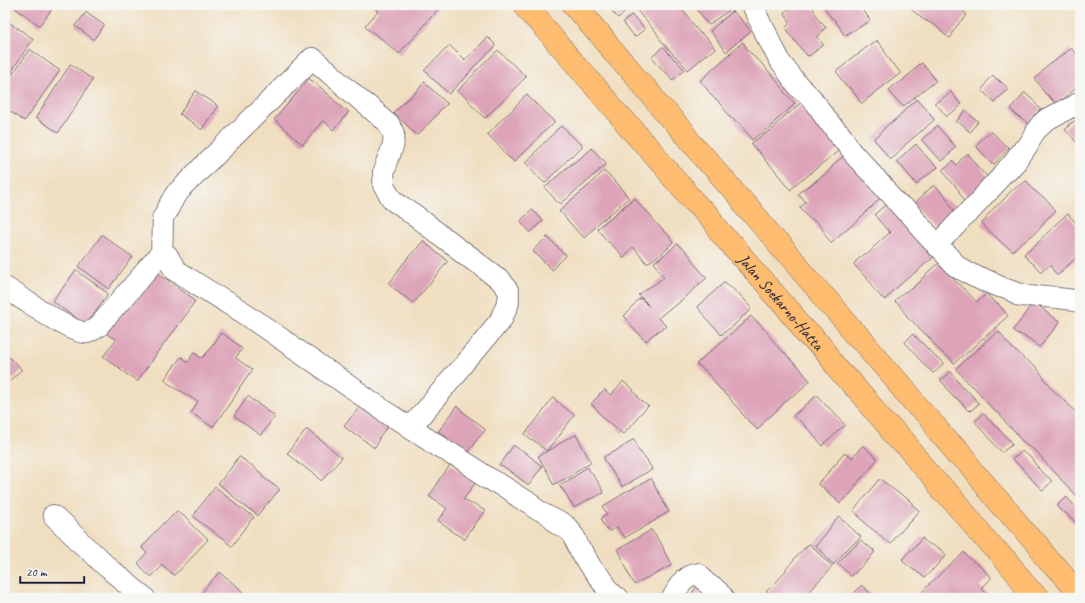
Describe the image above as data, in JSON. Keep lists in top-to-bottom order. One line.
{"streets":{"highway":["Jalan Soekarno-Hatta"]},"scale_bar":"20 m"}
